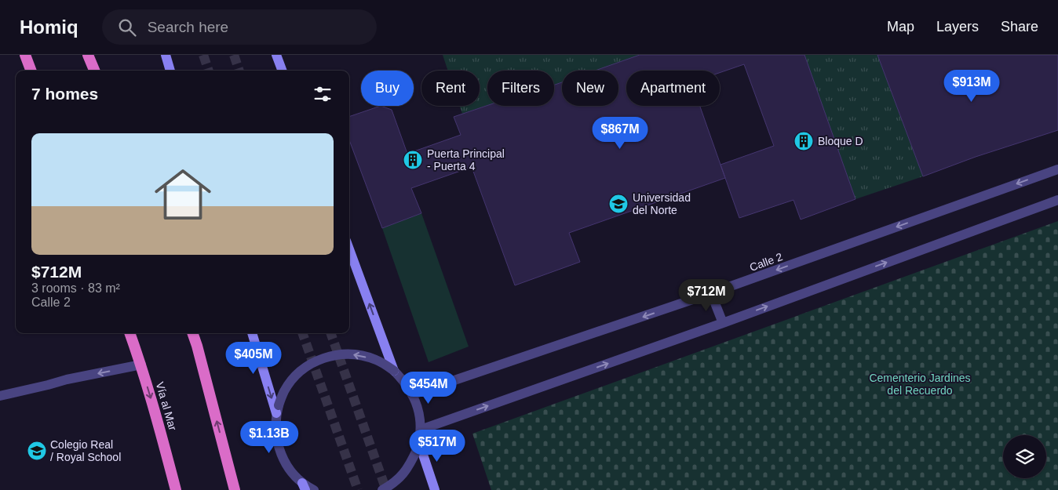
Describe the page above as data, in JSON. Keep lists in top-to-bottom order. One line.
{"streets":{"highway":["Vía al Mar"],"street":["Calle 2"]},"parks":["Cementerio Jardines del Recuerdo"],"places":{"building":["Bloque D","Puerta Principal - Puerta 4"],"school or university":["Universidad del Norte","Colegio Real / Royal School"]},"page":{"header":"Homiq","search":"Search here","nav":["Map","Layers","Share"],"price":["$913M","$867M","$712M","$405M","$454M","$1.13B","$517M"],"chip":["Buy","Rent","Filters","New","Apartment"],"heading":"7 homes","list":[{"name":"$712M","note":"3 rooms · 83 m² · Calle 2"}]}}
